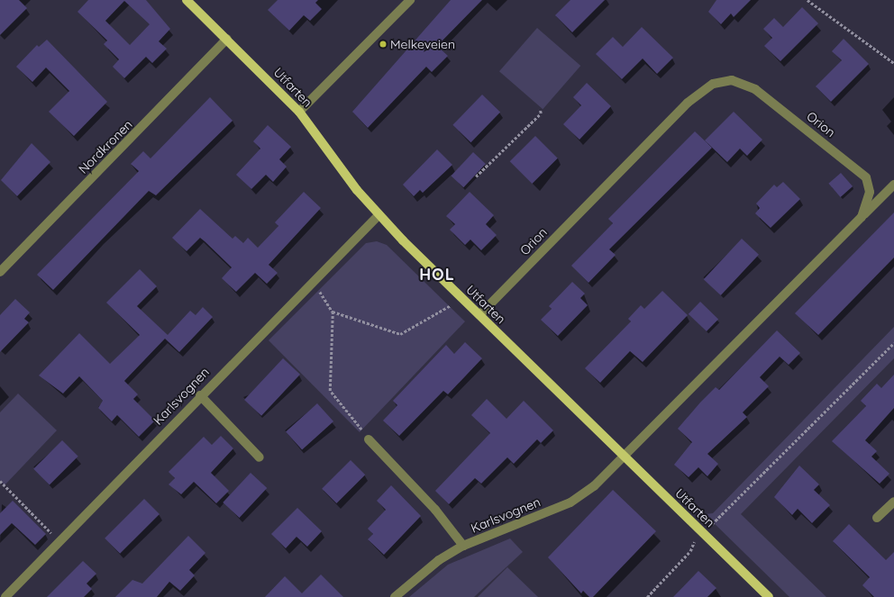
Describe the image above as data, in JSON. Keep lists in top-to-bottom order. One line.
{"streets":{"main road":["Utfarten"],"street":["Orion","Nordkronen","Karlsvognen"]},"crossings":[["Utfarten","Orion"],["Utfarten","Nordkronen"],["Utfarten","Karlsvognen"],["Orion","Karlsvognen"]],"districts":["HOL"],"places":["Melkeveien"]}
